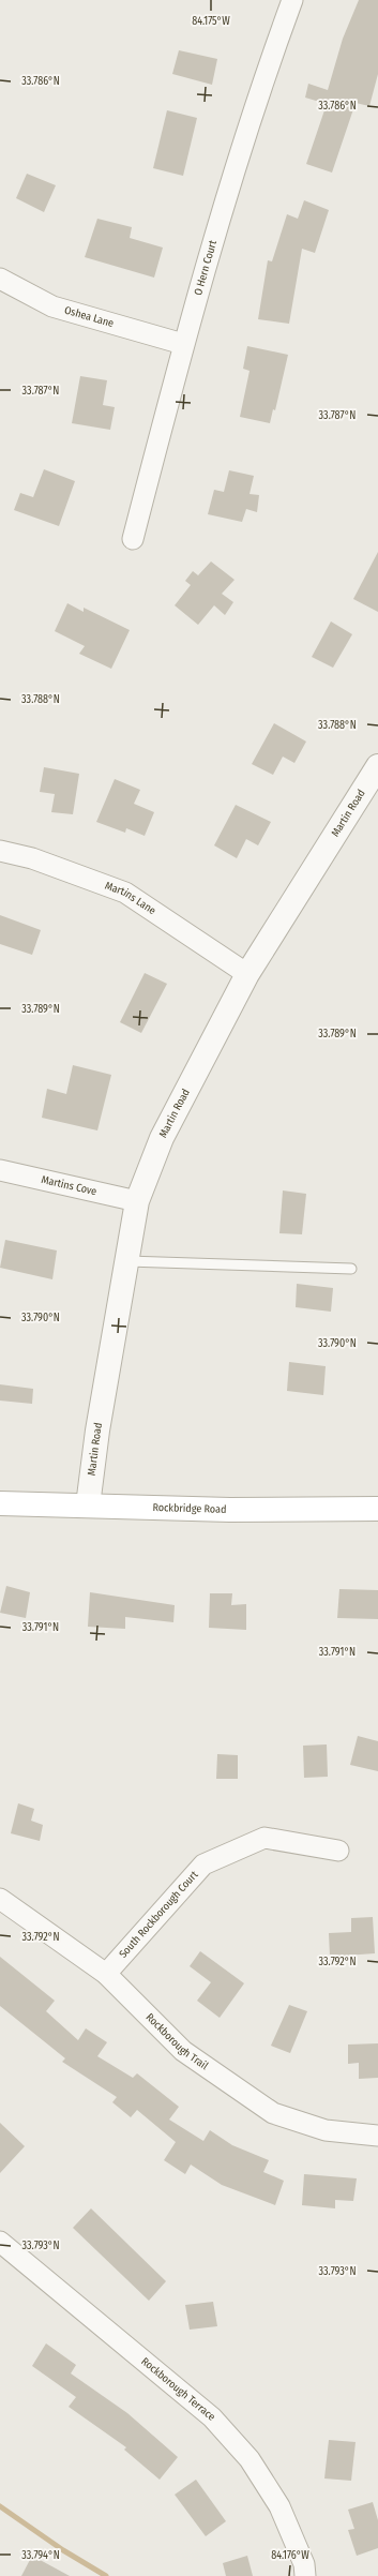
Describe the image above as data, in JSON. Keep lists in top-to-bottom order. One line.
{"streets":{"main road":["Rockbridge Road"],"street":["O Hern Court","Oshea Lane","Martin Road","Martins Lane","Martins Cove","South Rockborough Court","Rockborough Trail","Rockborough Terrace"]},"crossings":[["O Hern Court","Oshea Lane"],["Martin Road","Martins Lane"],["Martin Road","Martins Cove"],["Martin Road","Rockbridge Road"],["South Rockborough Court","Rockborough Trail"]],"coordinates":["84.175°W","33.786°N","33.787°N","33.788°N","33.789°N","33.790°N","33.791°N","33.792°N","33.793°N","84.176°W","33.794°N"]}
